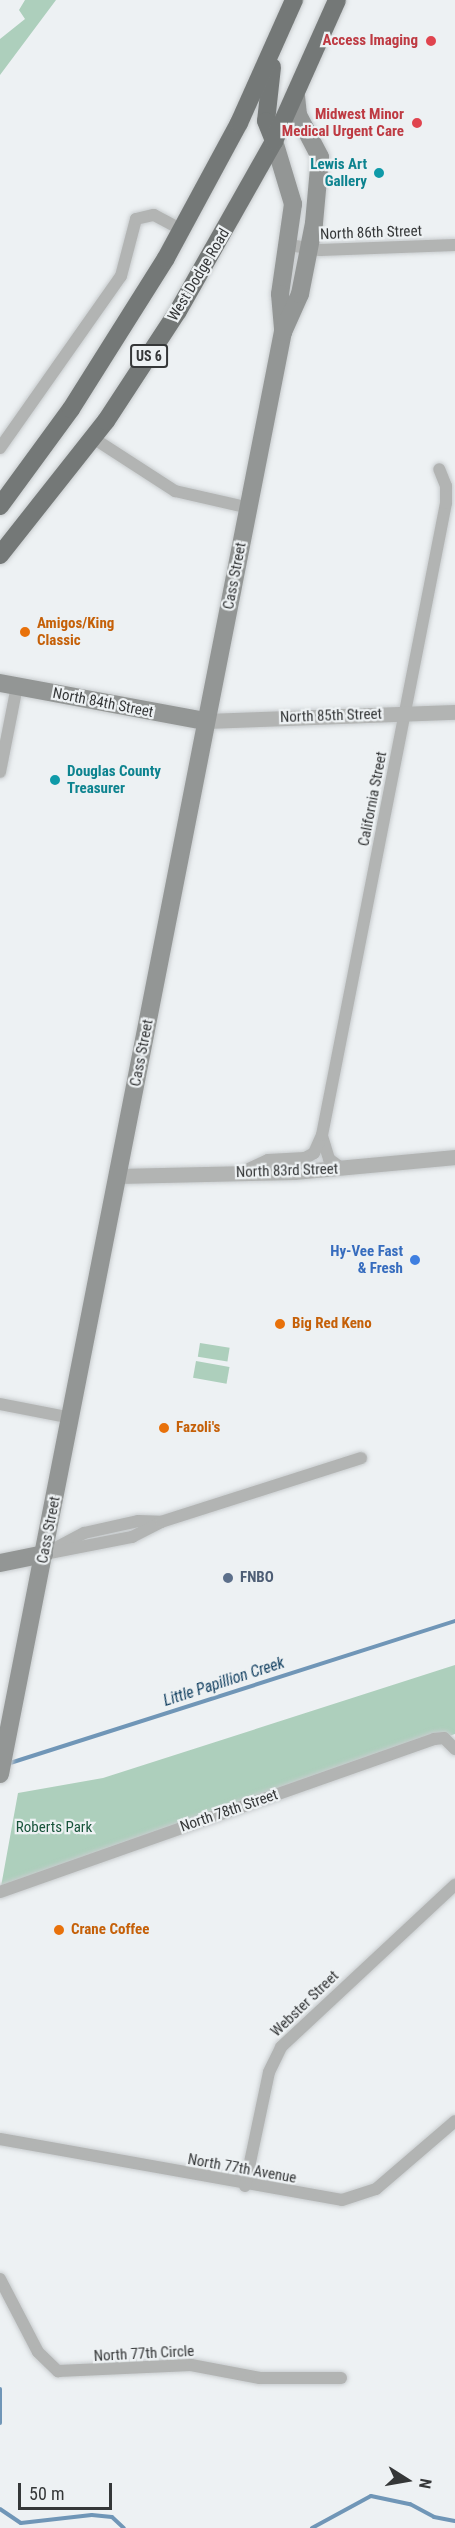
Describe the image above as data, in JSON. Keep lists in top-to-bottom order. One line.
{"streets":{"highway":["West Dodge Road","US 6"],"main road":["Cass Street","North 84th Street"],"street":["North 86th Street","North 85th Street","California Street","North 83rd Street","North 78th Street","Webster Street","North 77th Avenue","North 77th Circle"]},"crossings":[["North 86th Street","Cass Street"],["West Dodge Road","Cass Street"],["Cass Street","North 84th Street"],["Cass Street","North 85th Street"],["Cass Street","North 83rd Street"],["North 84th Street","North 85th Street"],["North 85th Street","California Street"],["California Street","North 83rd Street"],["Webster Street","North 77th Avenue"]],"water":["Little Papillion Creek"],"parks":["Roberts Park"],"places":["Access Imaging","Midwest Minor Medical Urgent Care","Lewis Art Gallery","Amigos/King Classic","Douglas County Treasurer","Hy-Vee Fast & Fresh","Big Red Keno","Fazoli's","FNBO","Crane Coffee"],"scale_bar":"50 m","north":"right"}
